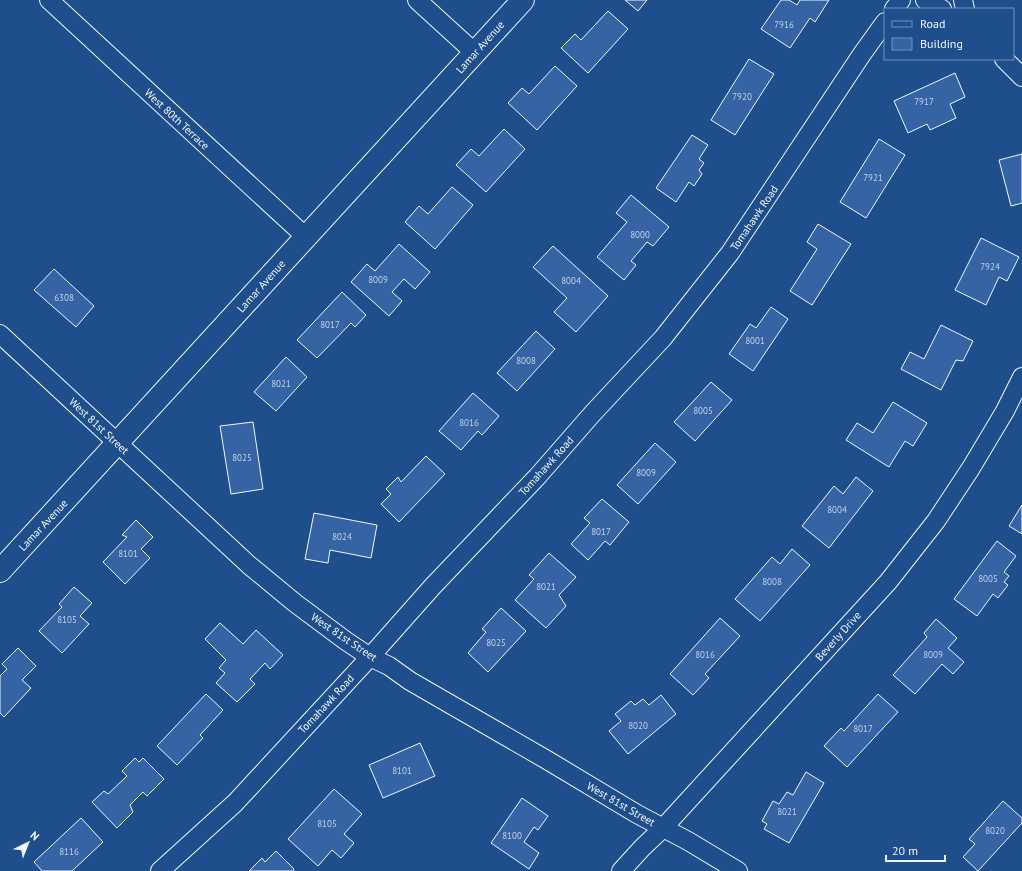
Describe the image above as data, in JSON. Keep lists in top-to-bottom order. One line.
{"streets":{"street":["Lamar Avenue","West 80th Terrace","Tomahawk Road","West 81st Street","Beverly Drive"]},"crossings":[["Lamar Avenue","West 80th Terrace"],["Lamar Avenue","West 81st Street"],["Tomahawk Road","West 81st Street"],["West 81st Street","Beverly Drive"]],"house_numbers":["7916","7920","7917","7921","8000","7924","8009","8004","6308","8017","8001","8008","8021","8005","8016","8025","8009","8004","8017","8024","8101","8005","8008","8021","8105","8025","8016","8009","8020","8017","8101","8021","8105","8020","8100","8116"],"legend":["Road","Building"],"scale_bar":"20 m","north":"top right"}
